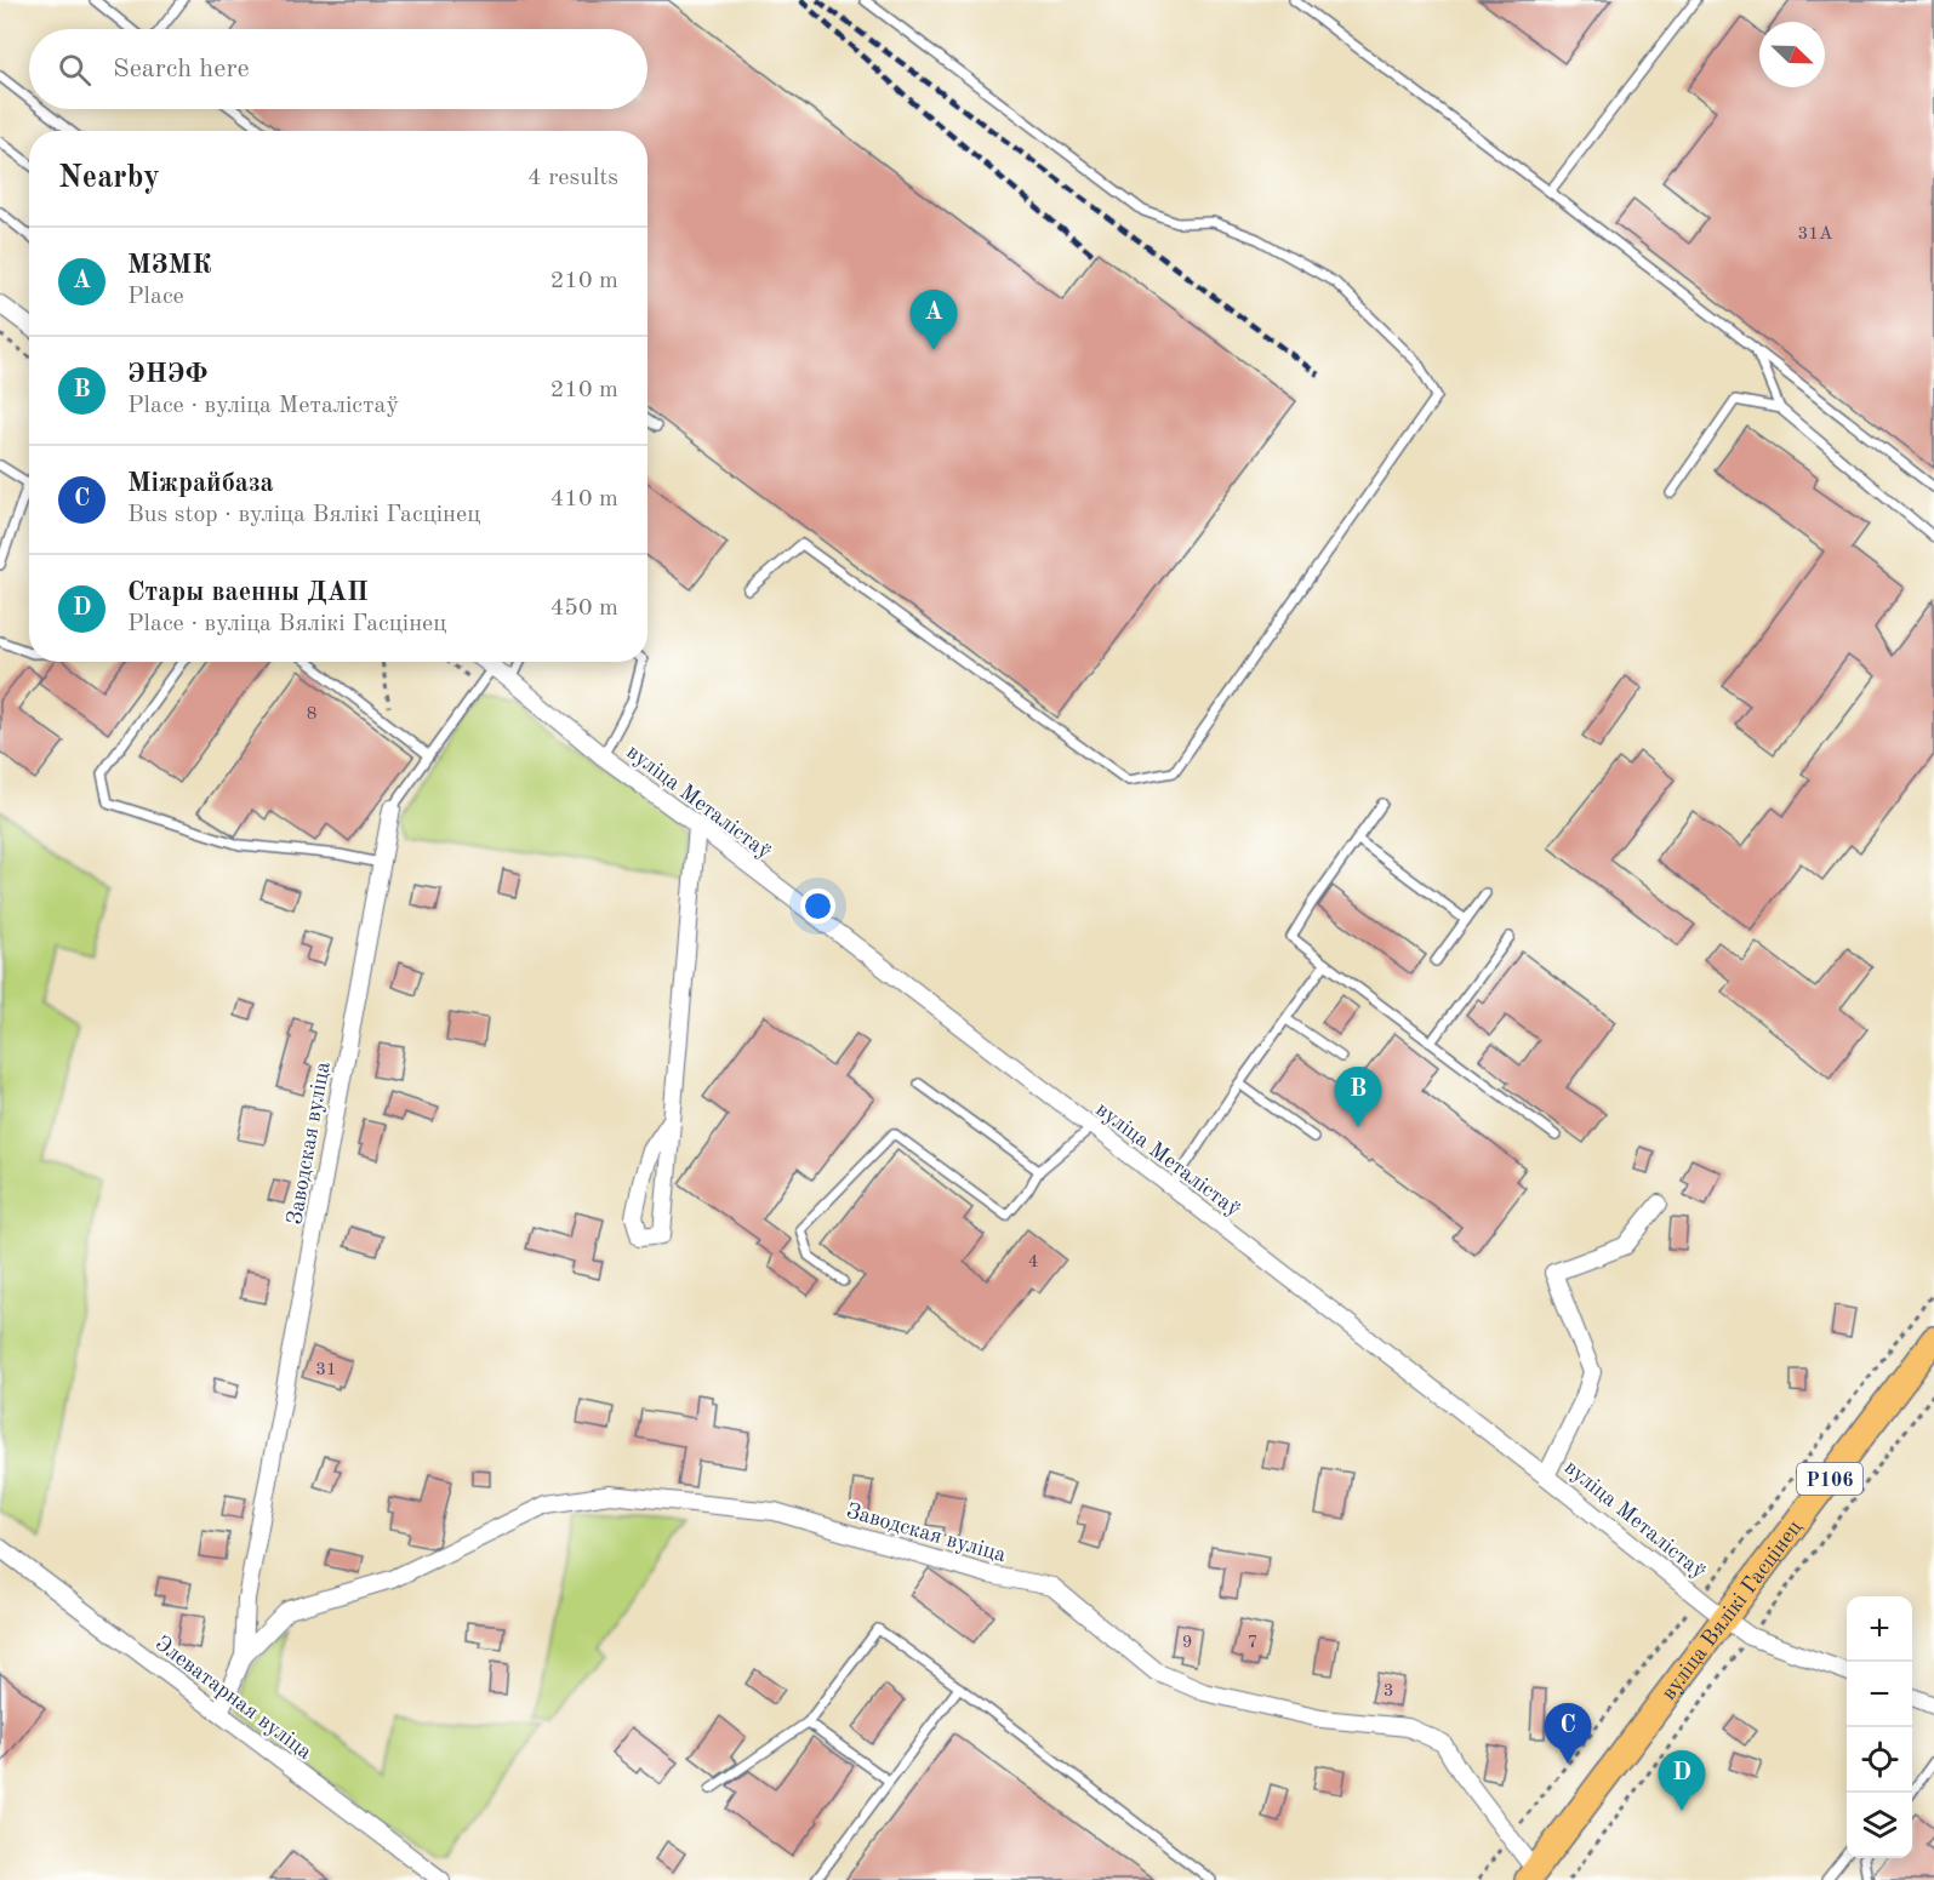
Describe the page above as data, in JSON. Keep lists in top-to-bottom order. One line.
{"streets":{"main road":["Р106","вуліца Вялікі Гасцінец"],"street":["вуліца Металістаў","Заводская вуліца","Элеватарная вуліца"]},"crossings":[["вуліца Металістаў","Заводская вуліца"],["вуліца Металістаў","вуліца Вялікі Гасцінец"],["Заводская вуліца","вуліца Вялікі Гасцінец"],["Заводская вуліца","Элеватарная вуліца"]],"house_numbers":["31А","8","4","31","9","7","3"],"north":"bottom right","page":{"search":"Search here","heading":["Nearby","4 results"],"list":[{"mark":"A","name":"МЗМК","note":"Place","value":"210 m"},{"mark":"B","name":"ЭНЭФ","note":"Place · вуліца Металістаў","value":"210 m"},{"mark":"C","name":"Міжрайбаза","note":"Bus stop · вуліца Вялікі Гасцінец","value":"410 m"},{"mark":"D","name":"Стары ваенны ДАП","note":"Place · вуліца Вялікі Гасцінец","value":"450 m"}],"pins":["A","B","C","D"],"map_buttons":["+","−"]}}
